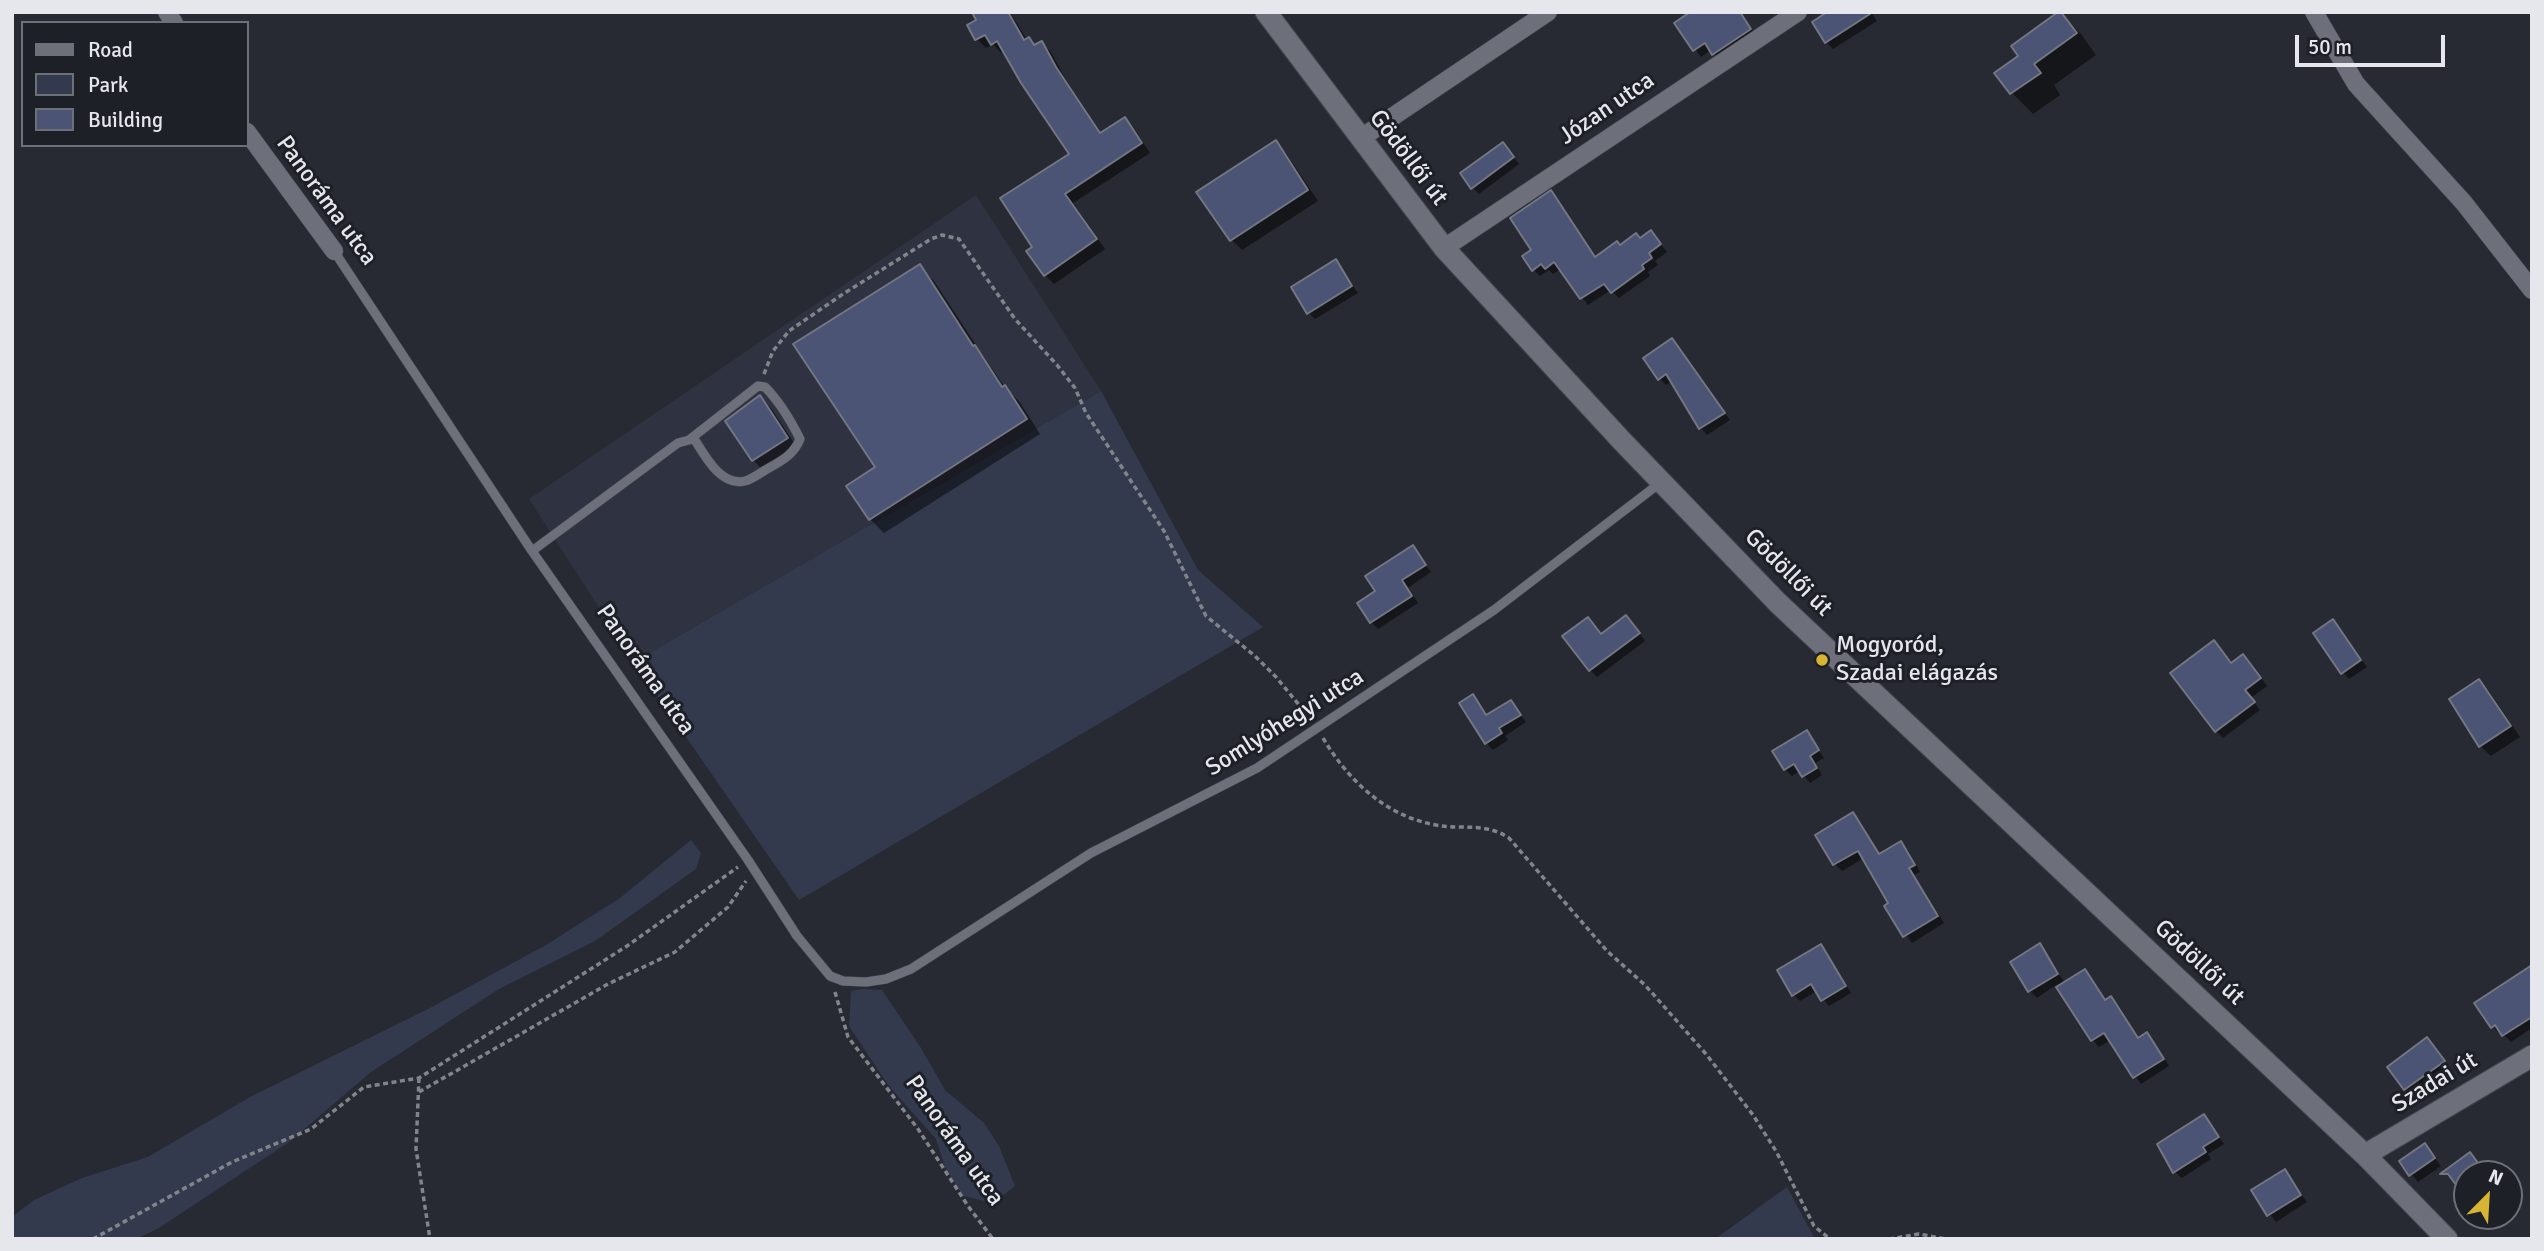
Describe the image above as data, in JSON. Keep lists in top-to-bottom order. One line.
{"streets":{"main road":["Gödöllői út","Szadai út"],"street":["Józan utca","Panoráma utca"],"lane":["Somlyóhegyi utca"]},"crossings":[["Józan utca","Gödöllői út"],["Gödöllői út","Somlyóhegyi utca"],["Gödöllői út","Szadai út"],["Panoráma utca","Somlyóhegyi utca"]],"places":["Mogyoród, Szadai elágazás"],"legend":["Road","Park","Building"],"scale_bar":"50 m","north":"top right"}
